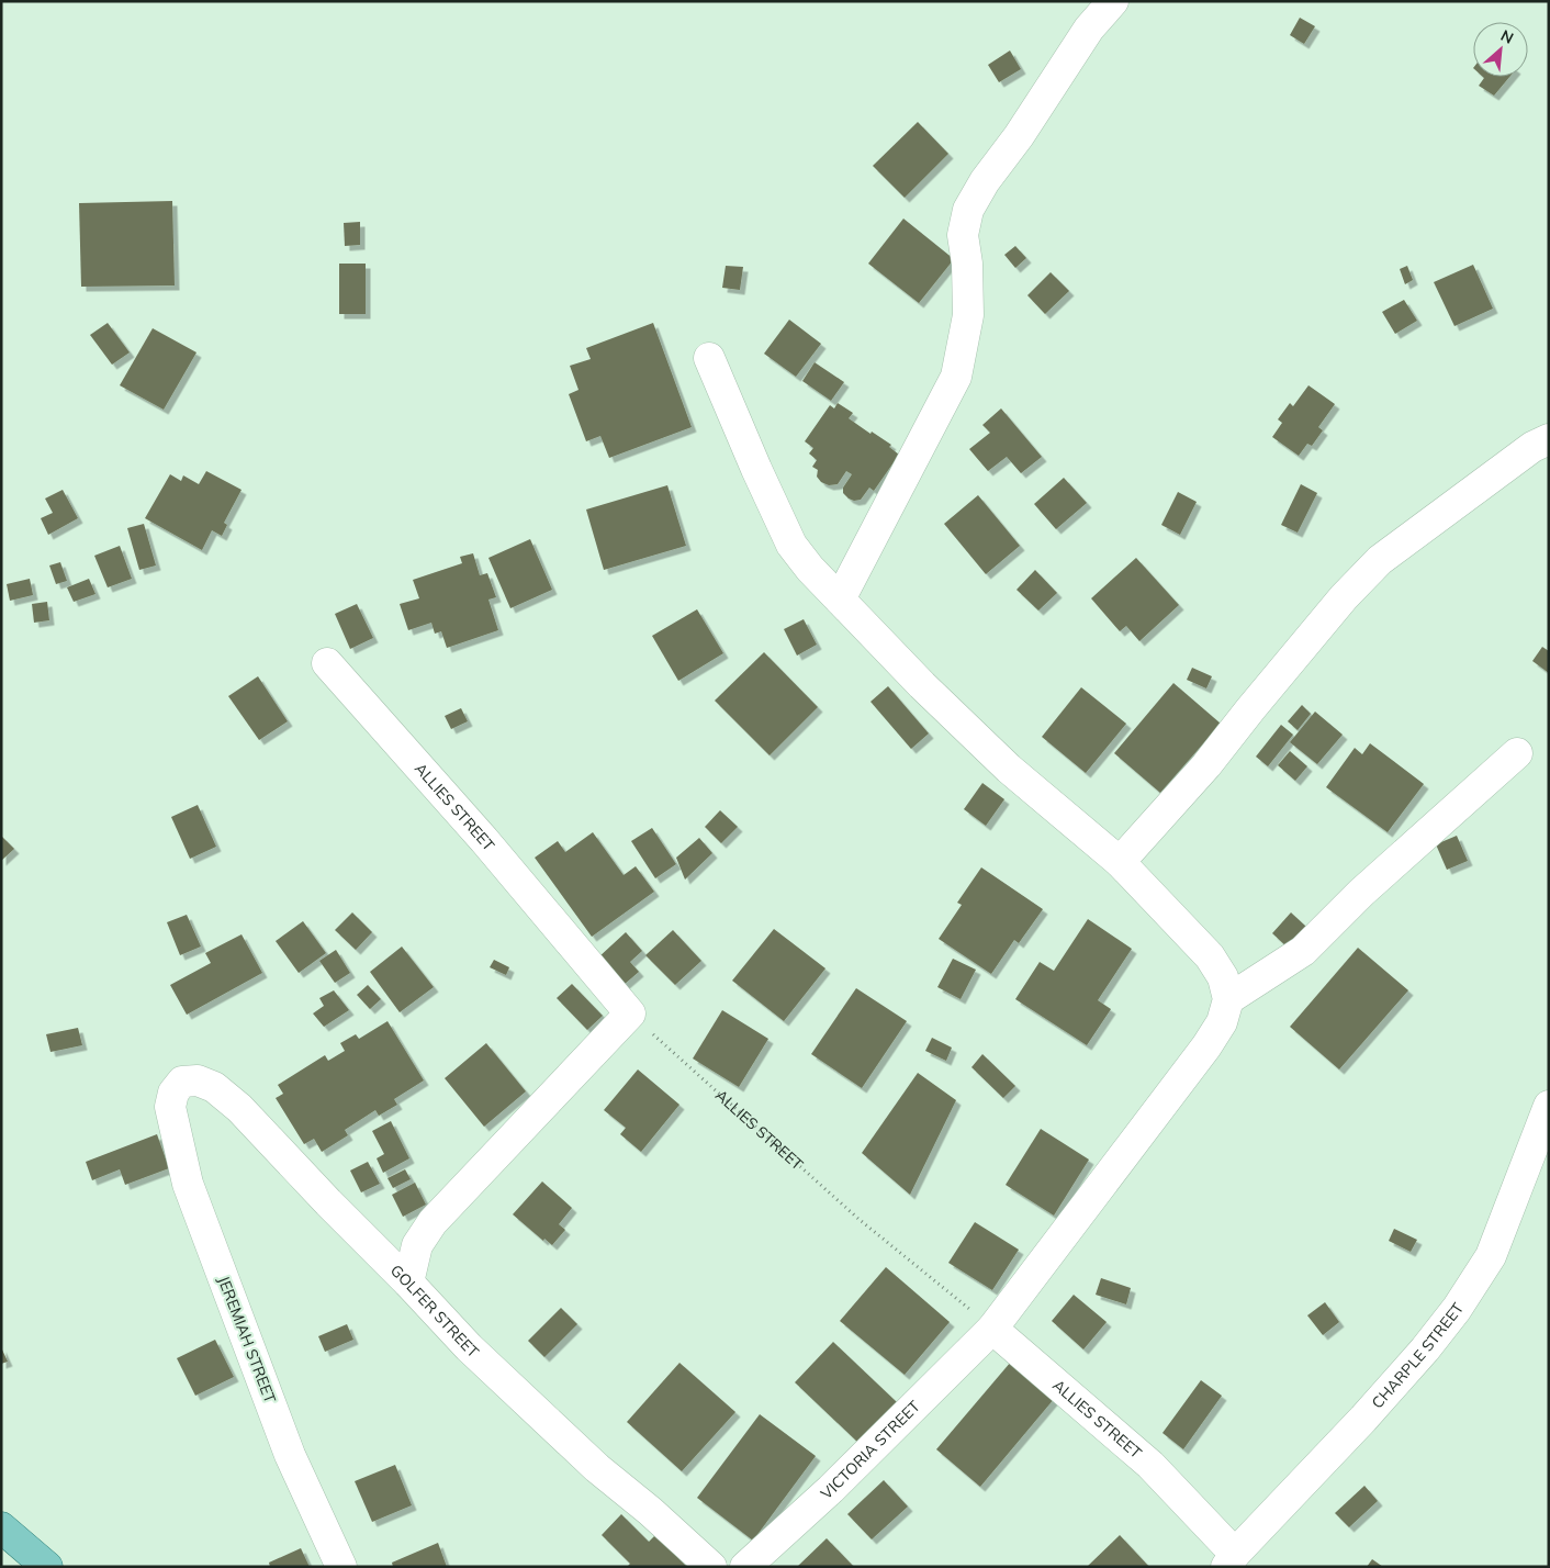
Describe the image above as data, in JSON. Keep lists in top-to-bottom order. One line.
{"streets":{"street":["ALLIES STREET","GOLFER STREET","JEREMIAH STREET","CHARPLE STREET","VICTORIA STREET"]},"crossings":[["ALLIES STREET","CHARPLE STREET"],["ALLIES STREET","VICTORIA STREET"],["GOLFER STREET","JEREMIAH STREET"]],"north":"top right"}
